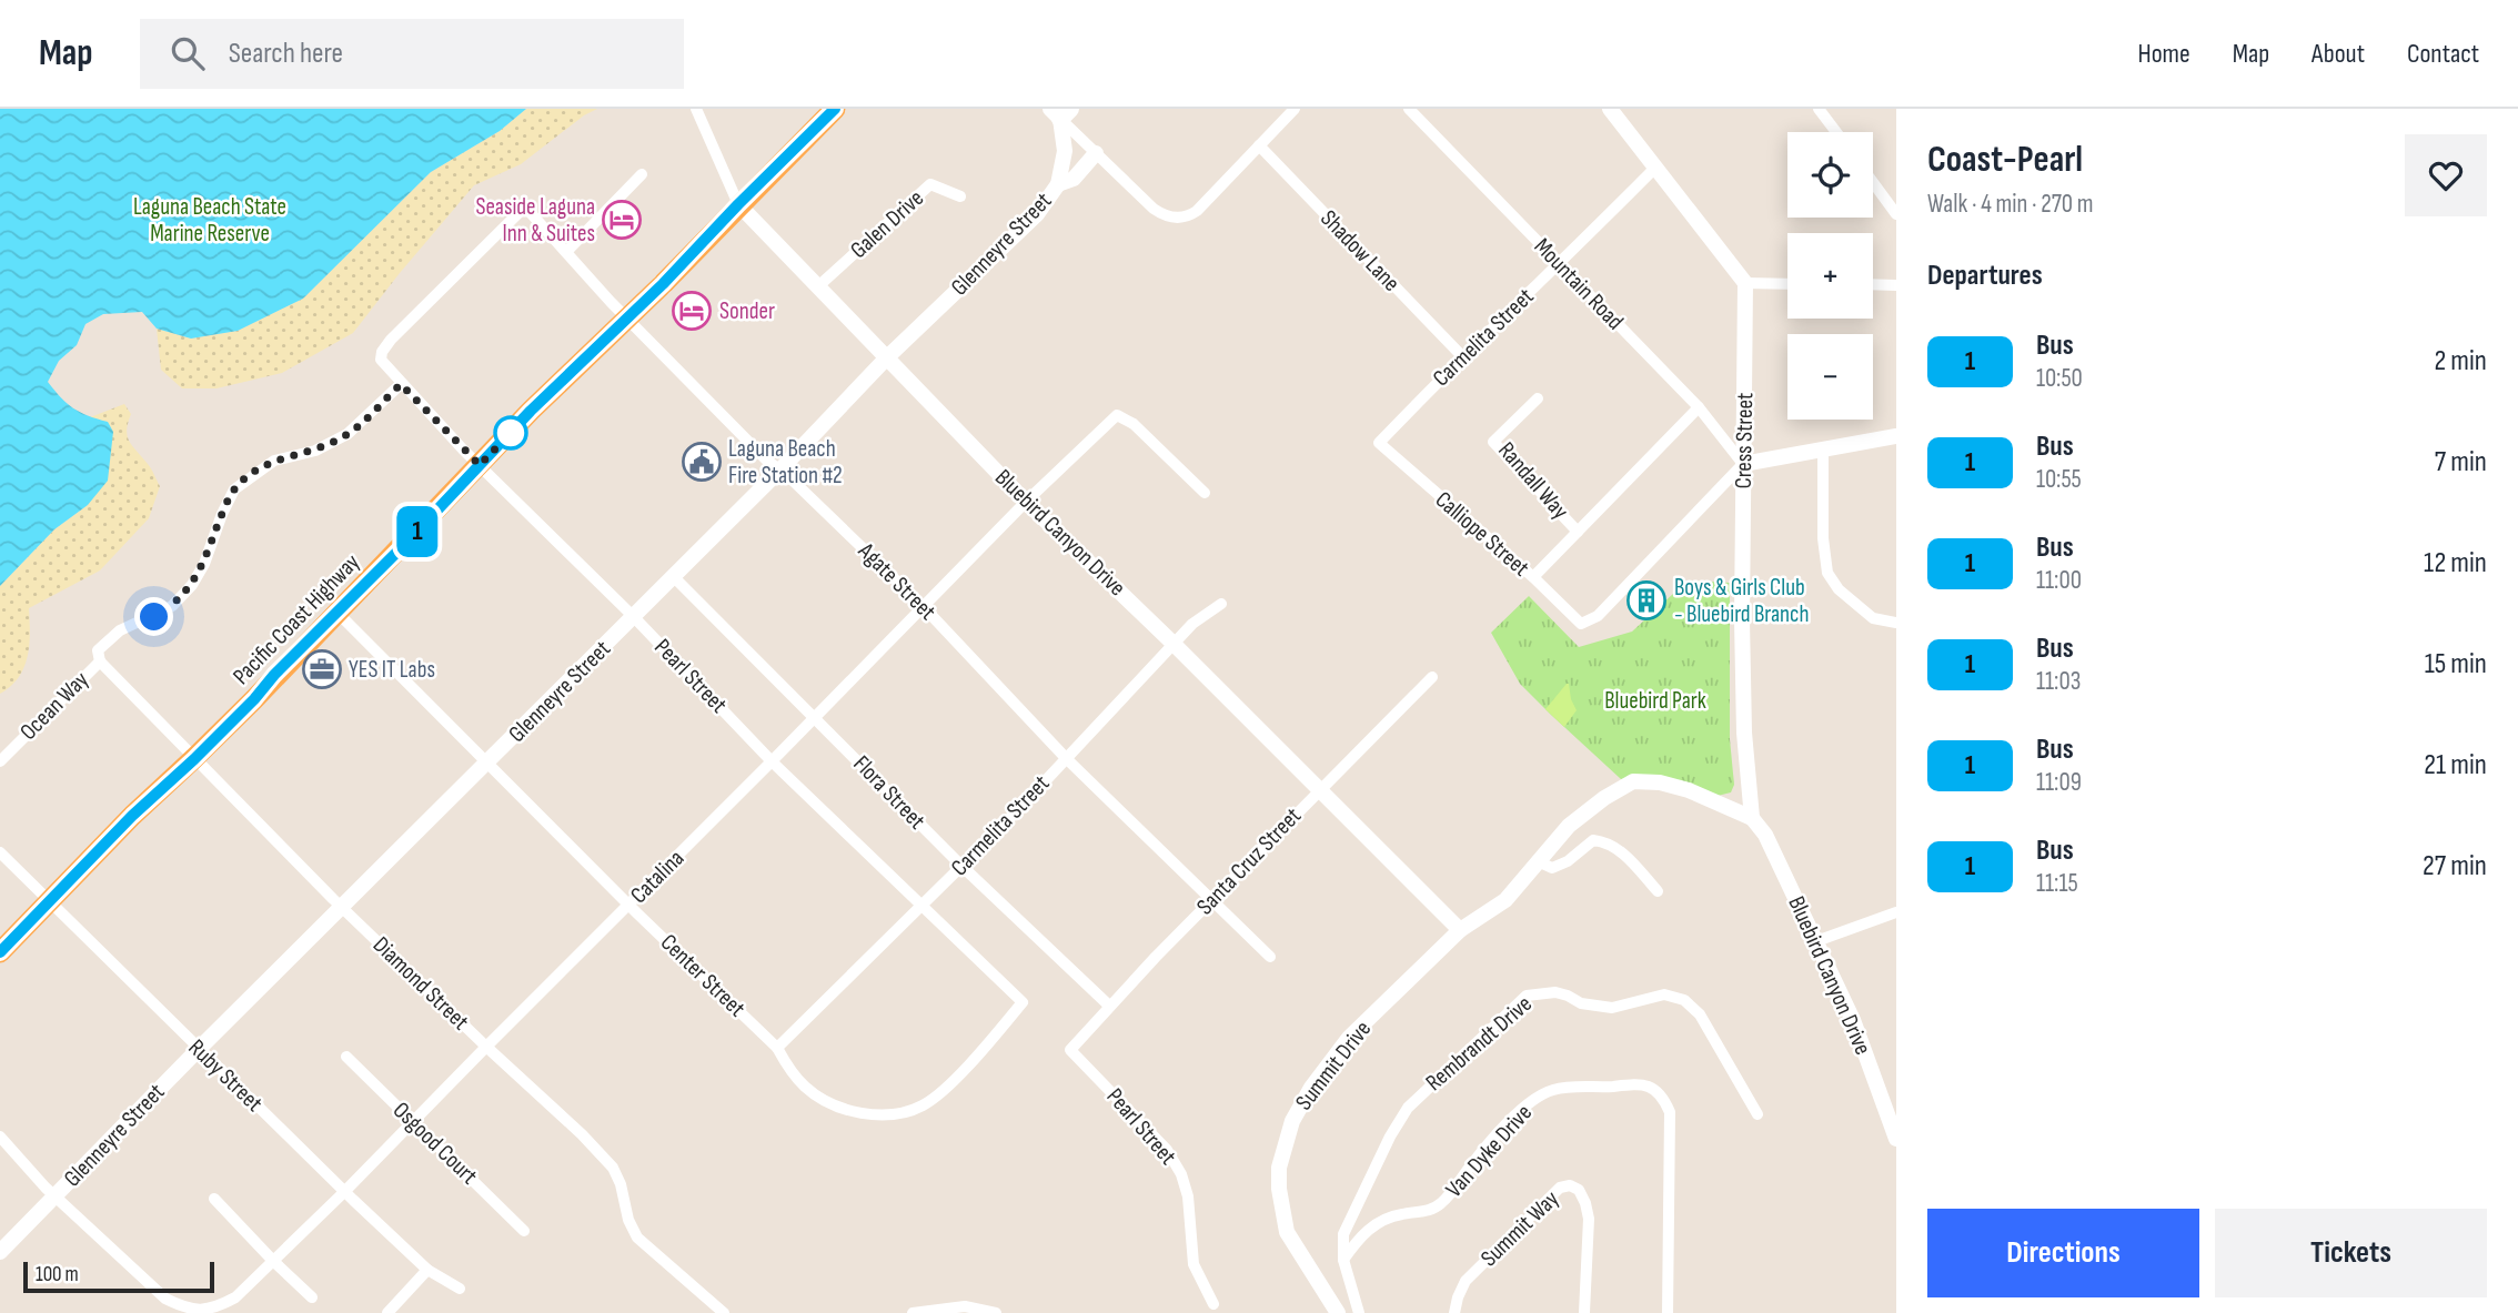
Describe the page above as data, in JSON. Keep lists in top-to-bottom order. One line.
{"streets":{"highway":["Pacific Coast Highway"],"street":["Galen Drive","Glenneyre Street","Shadow Lane","Mountain Road","Carmelita Street","Cress Street","Randall Way","Bluebird Canyon Drive","Calliope Street","Agate Street","Pearl Street","Ocean Way","Flora Street","Santa Cruz Street","Catalina","Center Street","Diamond Street","Rembrandt Drive","Summit Drive","Ruby Street","Osgood Court","Van Dyke Drive","Summit Way"]},"crossings":[["Galen Drive","Bluebird Canyon Drive"],["Glenneyre Street","Bluebird Canyon Drive"],["Glenneyre Street","Agate Street"],["Glenneyre Street","Pearl Street"],["Glenneyre Street","Flora Street"],["Glenneyre Street","Catalina"],["Glenneyre Street","Center Street"],["Glenneyre Street","Diamond Street"],["Glenneyre Street","Ruby Street"],["Shadow Lane","Carmelita Street"],["Mountain Road","Carmelita Street"],["Mountain Road","Cress Street"],["Mountain Road","Calliope Street"],["Carmelita Street","Bluebird Canyon Drive"],["Carmelita Street","Calliope Street"],["Carmelita Street","Agate Street"],["Carmelita Street","Pearl Street"],["Carmelita Street","Flora Street"],["Carmelita Street","Center Street"],["Cress Street","Bluebird Canyon Drive"],["Cress Street","Calliope Street"],["Cress Street","Summit Drive"],["Bluebird Canyon Drive","Pacific Coast Highway"],["Bluebird Canyon Drive","Santa Cruz Street"],["Bluebird Canyon Drive","Catalina"],["Bluebird Canyon Drive","Summit Drive"],["Agate Street","Pacific Coast Highway"],["Agate Street","Pearl Street"],["Agate Street","Santa Cruz Street"],["Agate Street","Catalina"],["Pacific Coast Highway","Pearl Street"],["Pacific Coast Highway","Center Street"],["Pacific Coast Highway","Diamond Street"],["Pacific Coast Highway","Ruby Street"],["Pearl Street","Ocean Way"],["Pearl Street","Santa Cruz Street"],["Pearl Street","Catalina"],["Pearl Street","Center Street"],["Ocean Way","Diamond Street"],["Flora Street","Santa Cruz Street"],["Flora Street","Catalina"],["Catalina","Center Street"],["Catalina","Diamond Street"],["Catalina","Ruby Street"],["Catalina","Osgood Court"],["Rembrandt Drive","Van Dyke Drive"]],"parks":["Laguna Beach State Marine Reserve","Bluebird Park"],"places":{"hotel":["Seaside Laguna Inn & Suites","Sonder"],"public building":["Laguna Beach Fire Station #2"],"building":["Boys & Girls Club - Bluebird Branch"],"office":["YES IT Labs"]},"lines":["bus line 1"],"scale_bar":"100 m","page":{"header":"Map","search":"Search here","nav":["Home","Map","About","Contact"],"on_map":"1","heading":[["Coast-Pearl","Walk · 4 min · 270 m"],"Departures"],"map_buttons":["+","−"],"list":[{"mark":"1","name":"Bus","note":"10:50","value":"2 min"},{"mark":"1","name":"Bus","note":"10:55","value":"7 min"},{"mark":"1","name":"Bus","note":"11:00","value":"12 min"},{"mark":"1","name":"Bus","note":"11:03","value":"15 min"},{"mark":"1","name":"Bus","note":"11:09","value":"21 min"},{"mark":"1","name":"Bus","note":"11:15","value":"27 min"}],"buttons":["Directions","Tickets"],"scale":"100 m"}}
